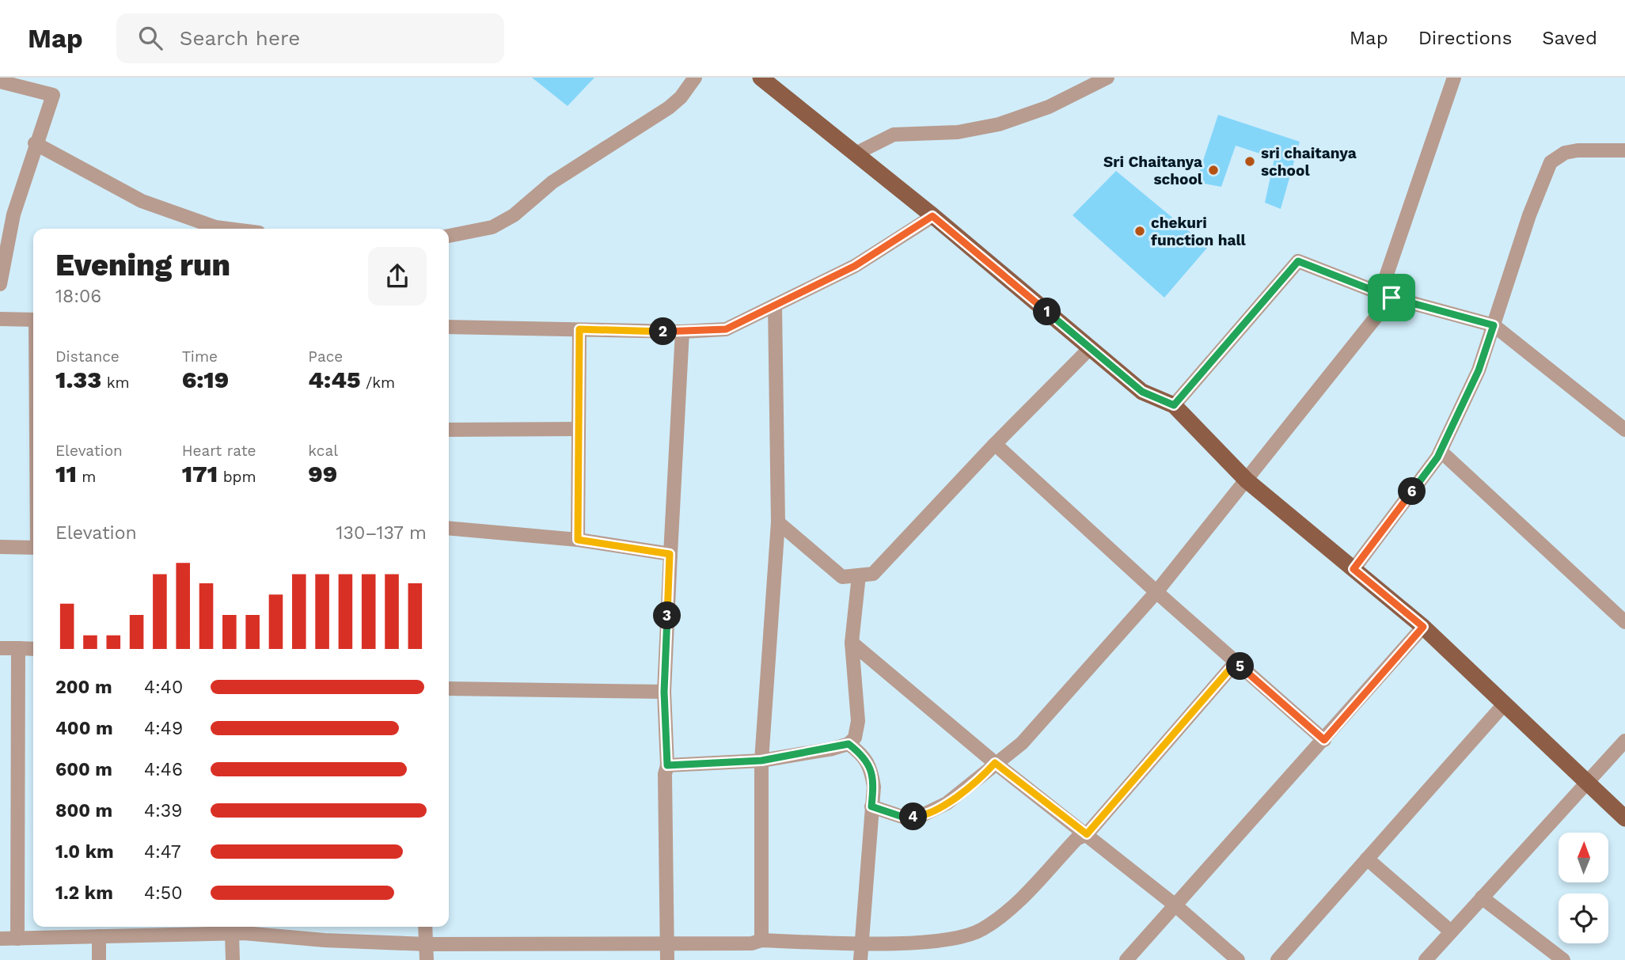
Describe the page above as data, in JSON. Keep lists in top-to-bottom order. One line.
{"places":["sri chaitanya school","Sri Chaitanya school","chekuri function hall"],"north":"top","page":{"header":"Map","search":"Search here","nav":["Map","Directions","Saved"],"heading":["Evening run","18:06"],"pins":["1","2","6","3","5","4"],"stats":[["Distance","1.33 km"],["Time","6:19"],["Pace","4:45 /km"],["Elevation","11 m"],["Heart rate","171 bpm"],["kcal","99"]],"chart":["Elevation","130–137 m"],"list":[{"name":"200 m","note":"4:40"},{"name":"400 m","note":"4:49"},{"name":"600 m","note":"4:46"},{"name":"800 m","note":"4:39"},{"name":"1.0 km","note":"4:47"},{"name":"1.2 km","note":"4:50"}]}}
